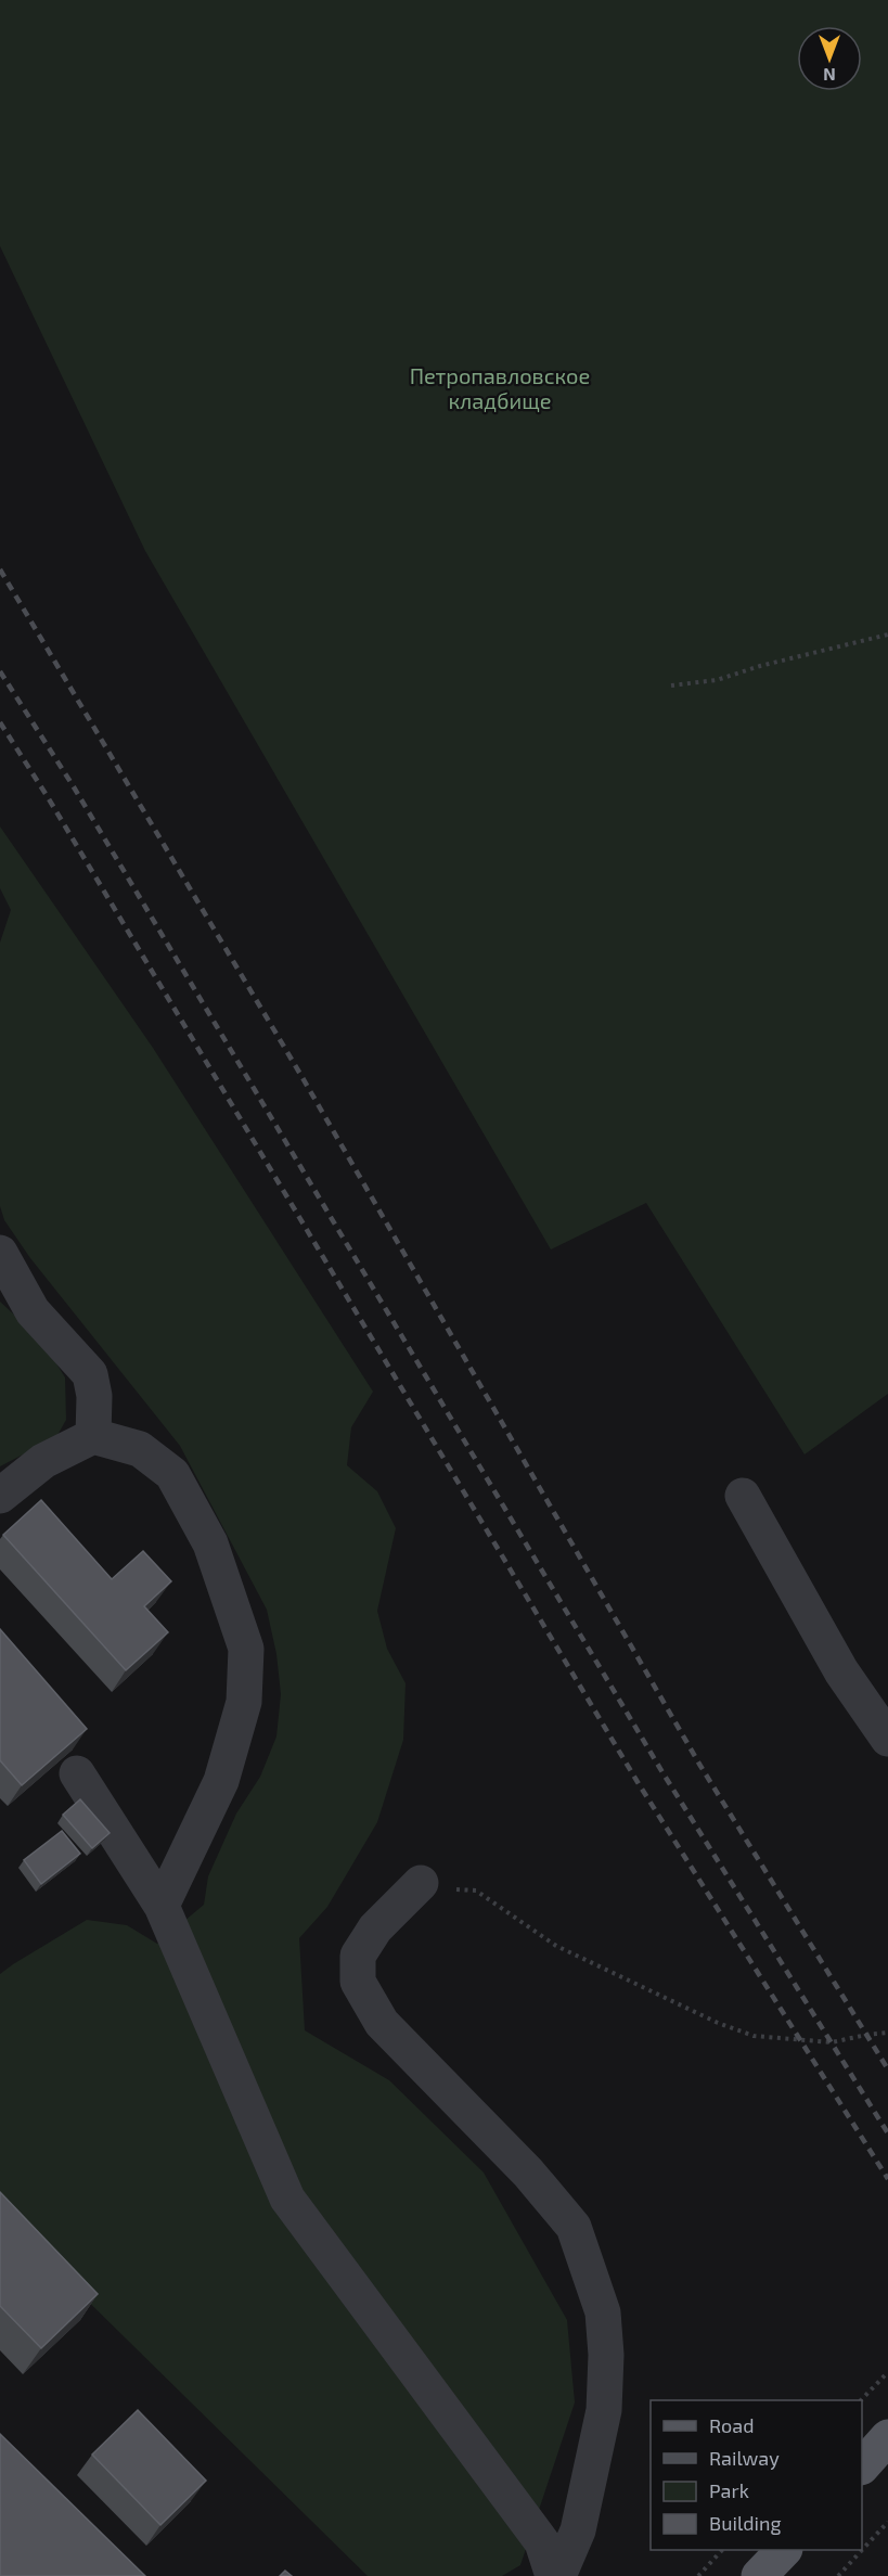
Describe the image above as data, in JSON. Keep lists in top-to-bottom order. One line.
{"parks":["Петропавловское кладбище"],"legend":["Road","Railway","Park","Building"],"north":"bottom"}
